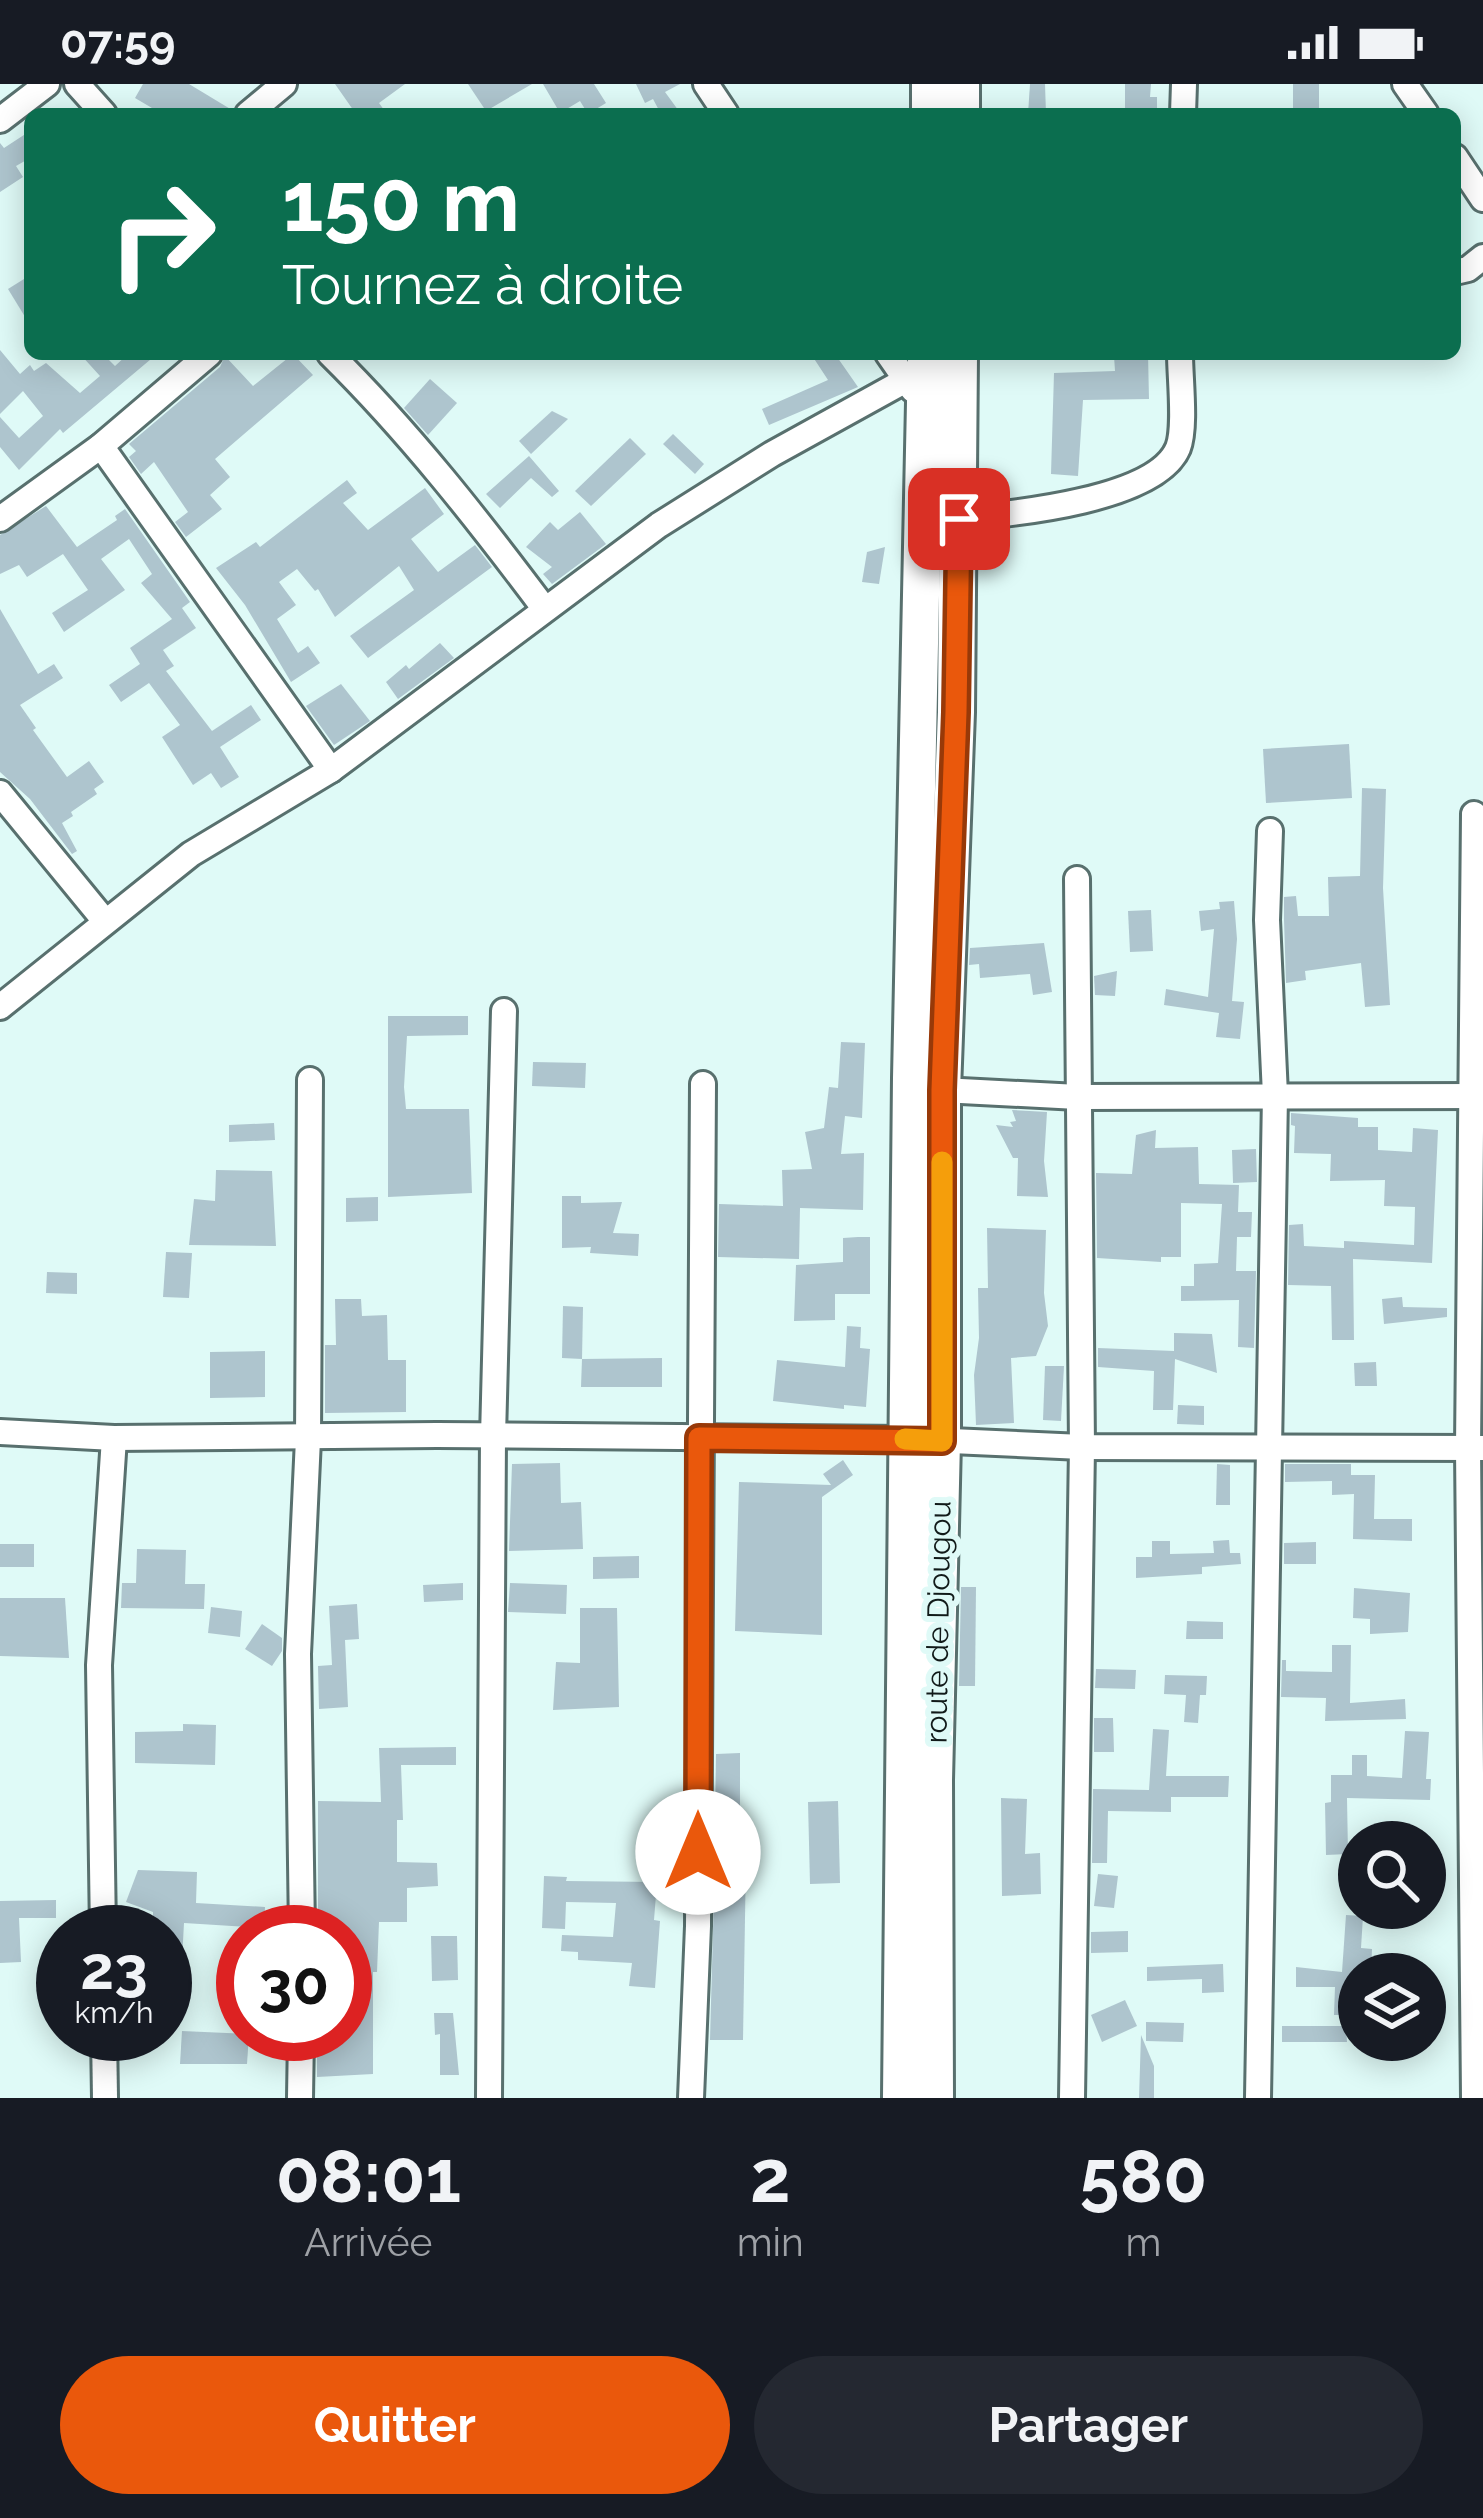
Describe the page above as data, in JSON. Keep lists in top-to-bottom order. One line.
{"streets":{"highway":["route de Djougou"]},"page":{"status":"07:59","turn":["150 m","Tournez à droite"],"speed":"23 km/h","limit":"30","eta":["08:01","Arrivée","2","min","580","m"],"buttons":["Quitter","Partager"]}}
